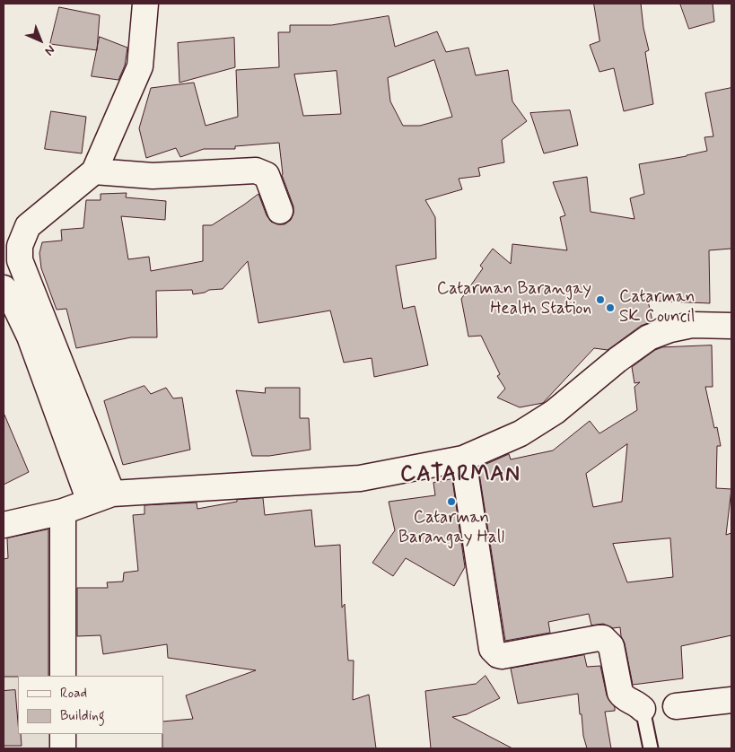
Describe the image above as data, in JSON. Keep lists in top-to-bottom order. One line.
{"districts":["CATARMAN"],"places":["Catarman Barangay Health Station","Catarman SK Council","Catarman Barangay Hall"],"legend":["Road","Building"],"north":"bottom right"}
